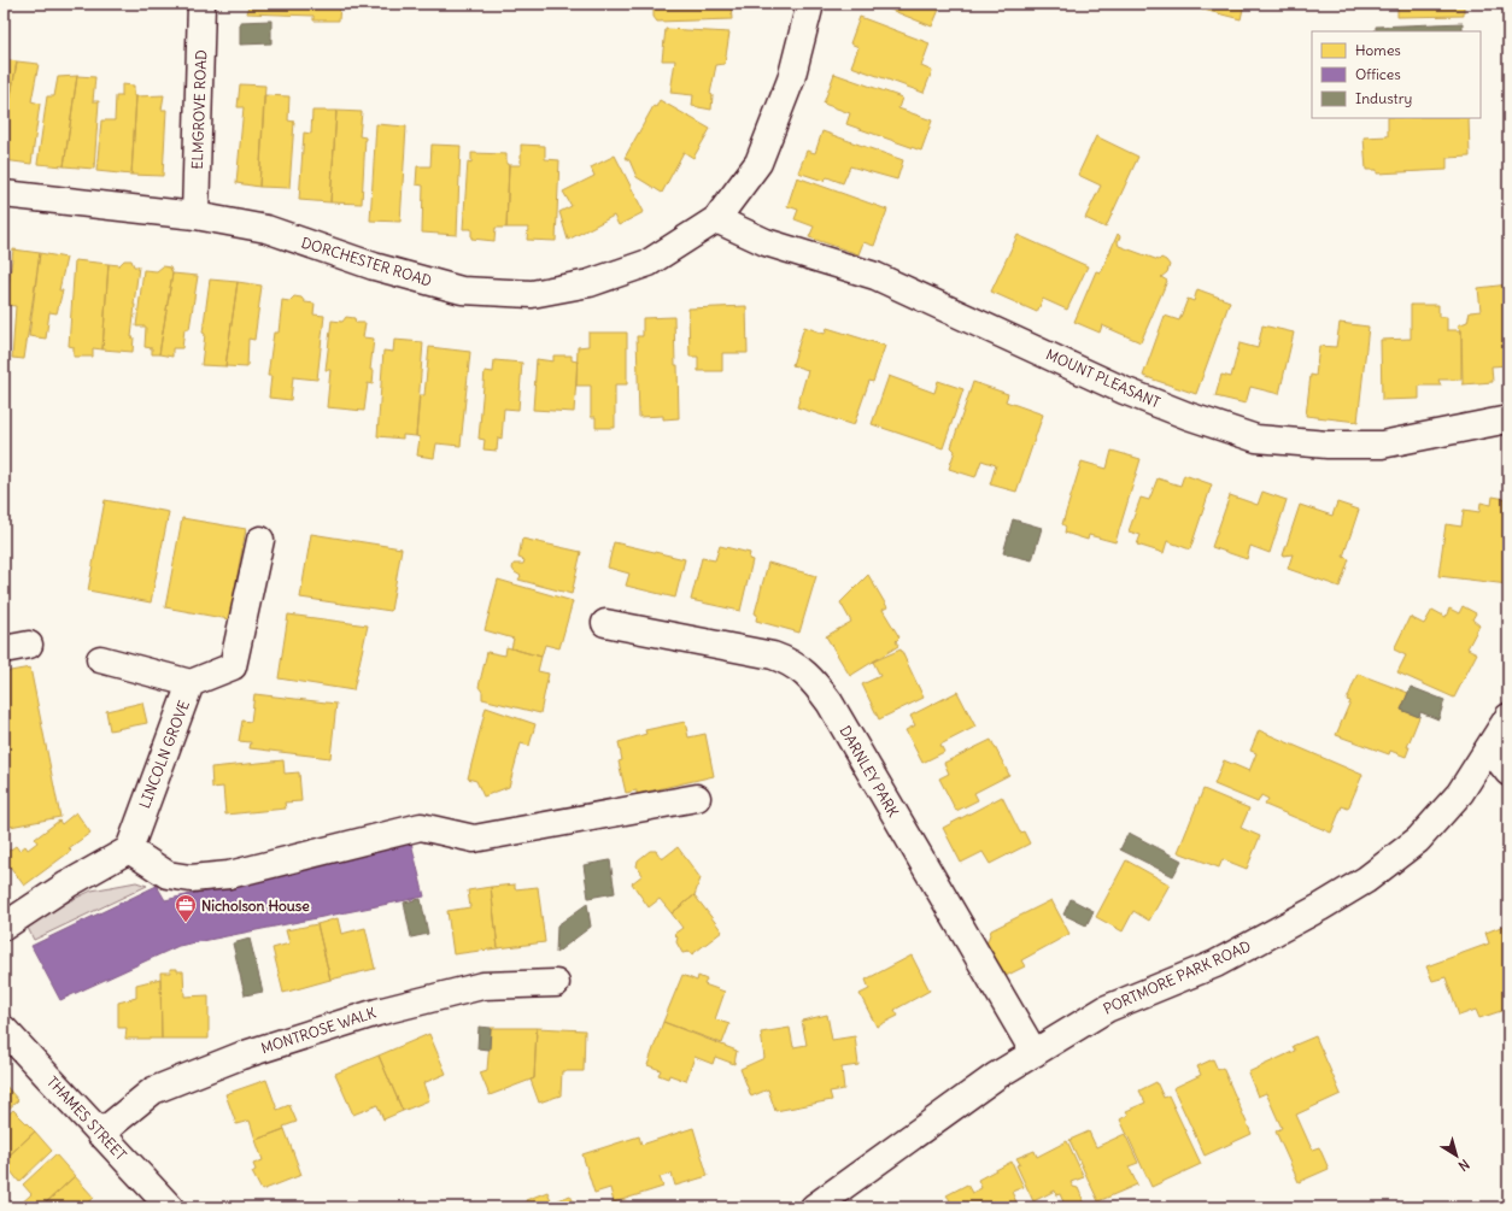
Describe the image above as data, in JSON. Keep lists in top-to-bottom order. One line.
{"streets":{"street":["ELMGROVE ROAD","DORCHESTER ROAD","MOUNT PLEASANT","LINCOLN GROVE","DARNLEY PARK","PORTMORE PARK ROAD","MONTROSE WALK","THAMES STREET"]},"crossings":[["ELMGROVE ROAD","DORCHESTER ROAD"],["DORCHESTER ROAD","MOUNT PLEASANT"],["DARNLEY PARK","PORTMORE PARK ROAD"],["MONTROSE WALK","THAMES STREET"]],"places":{"office":["Nicholson House"]},"legend":["Homes","Offices","Industry"],"north":"bottom right"}
